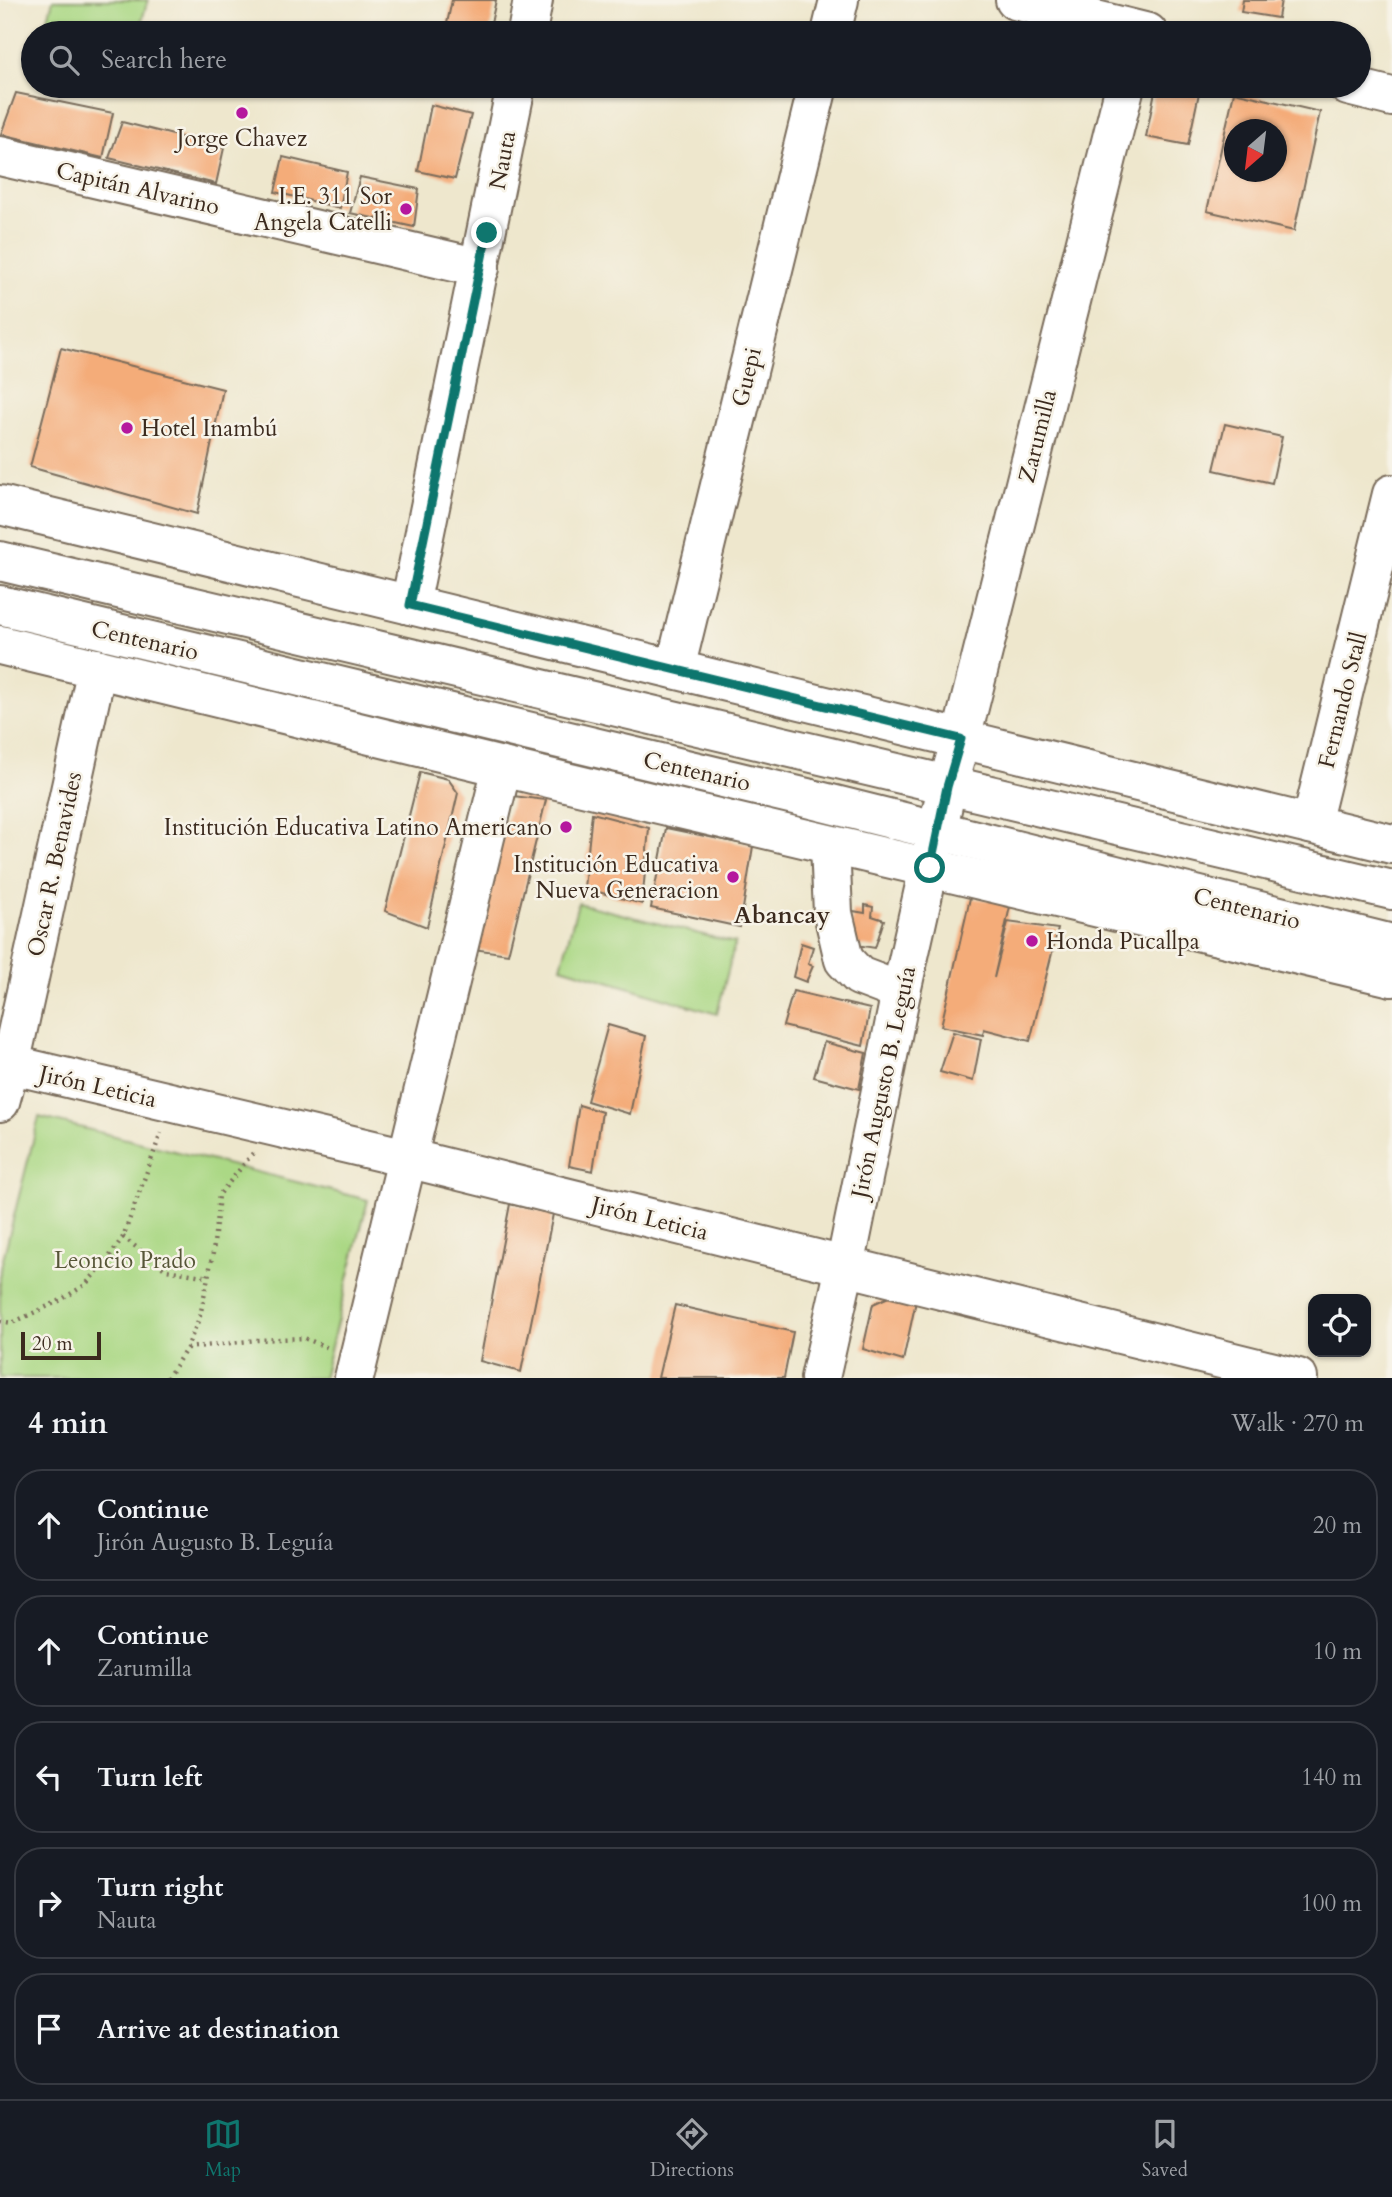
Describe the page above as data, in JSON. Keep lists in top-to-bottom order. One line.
{"streets":{"main road":["Nauta","Capitán Alvarino","Guepi","Zarumilla","Centenario","Fernando Stall","Oscar R. Benavides","Jirón Augusto B. Leguía","Jirón Leticia"]},"crossings":[["Nauta","Capitán Alvarino"],["Zarumilla","Centenario"],["Zarumilla","Jirón Augusto B. Leguía"],["Centenario","Jirón Augusto B. Leguía"],["Oscar R. Benavides","Jirón Leticia"],["Jirón Augusto B. Leguía","Jirón Leticia"]],"districts":["Abancay"],"parks":["Leoncio Prado"],"places":["Jorge Chavez","I.E. 311 Sor Angela Catelli","Hotel Inambú","Institución Educativa Latino Americano","Institución Educativa Nueva Generacion","Honda Pucallpa"],"scale_bar":"20 m","north":"bottom left","page":{"search":"Search here","scale":"20 m","heading":["4 min","Walk · 270 m"],"list":[["Continue","Jirón Augusto B. Leguía","20 m"],["Continue","Zarumilla","10 m"],["Turn left","140 m"],["Turn right","Nauta","100 m"],"Arrive at destination"],"nav":["Map","Directions","Saved"]}}
